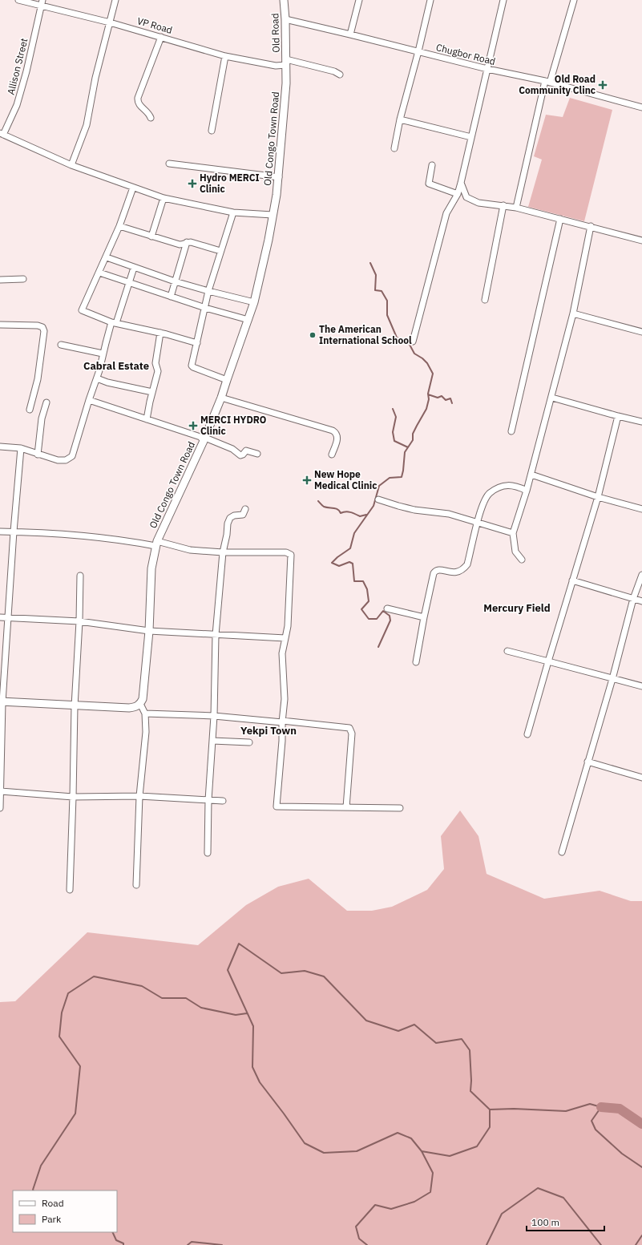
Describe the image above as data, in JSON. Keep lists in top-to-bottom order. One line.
{"streets":{"street":["VP Road","Old Road","Chugbor Road","Allison Street","Old Congo Town Road"]},"crossings":[["VP Road","Old Road"],["VP Road","Allison Street"],["VP Road","Old Congo Town Road"],["Old Road","Chugbor Road"],["Old Road","Old Congo Town Road"]],"districts":["Cabral Estate","Mercury Field","Yekpi Town"],"places":{"health":["Old Road Community Clinc","Hydro MERCI Clinic","MERCI HYDRO Clinic","New Hope Medical Clinic"],"other":["The American International School"]},"legend":["Road","Park"],"scale_bar":"100 m"}
